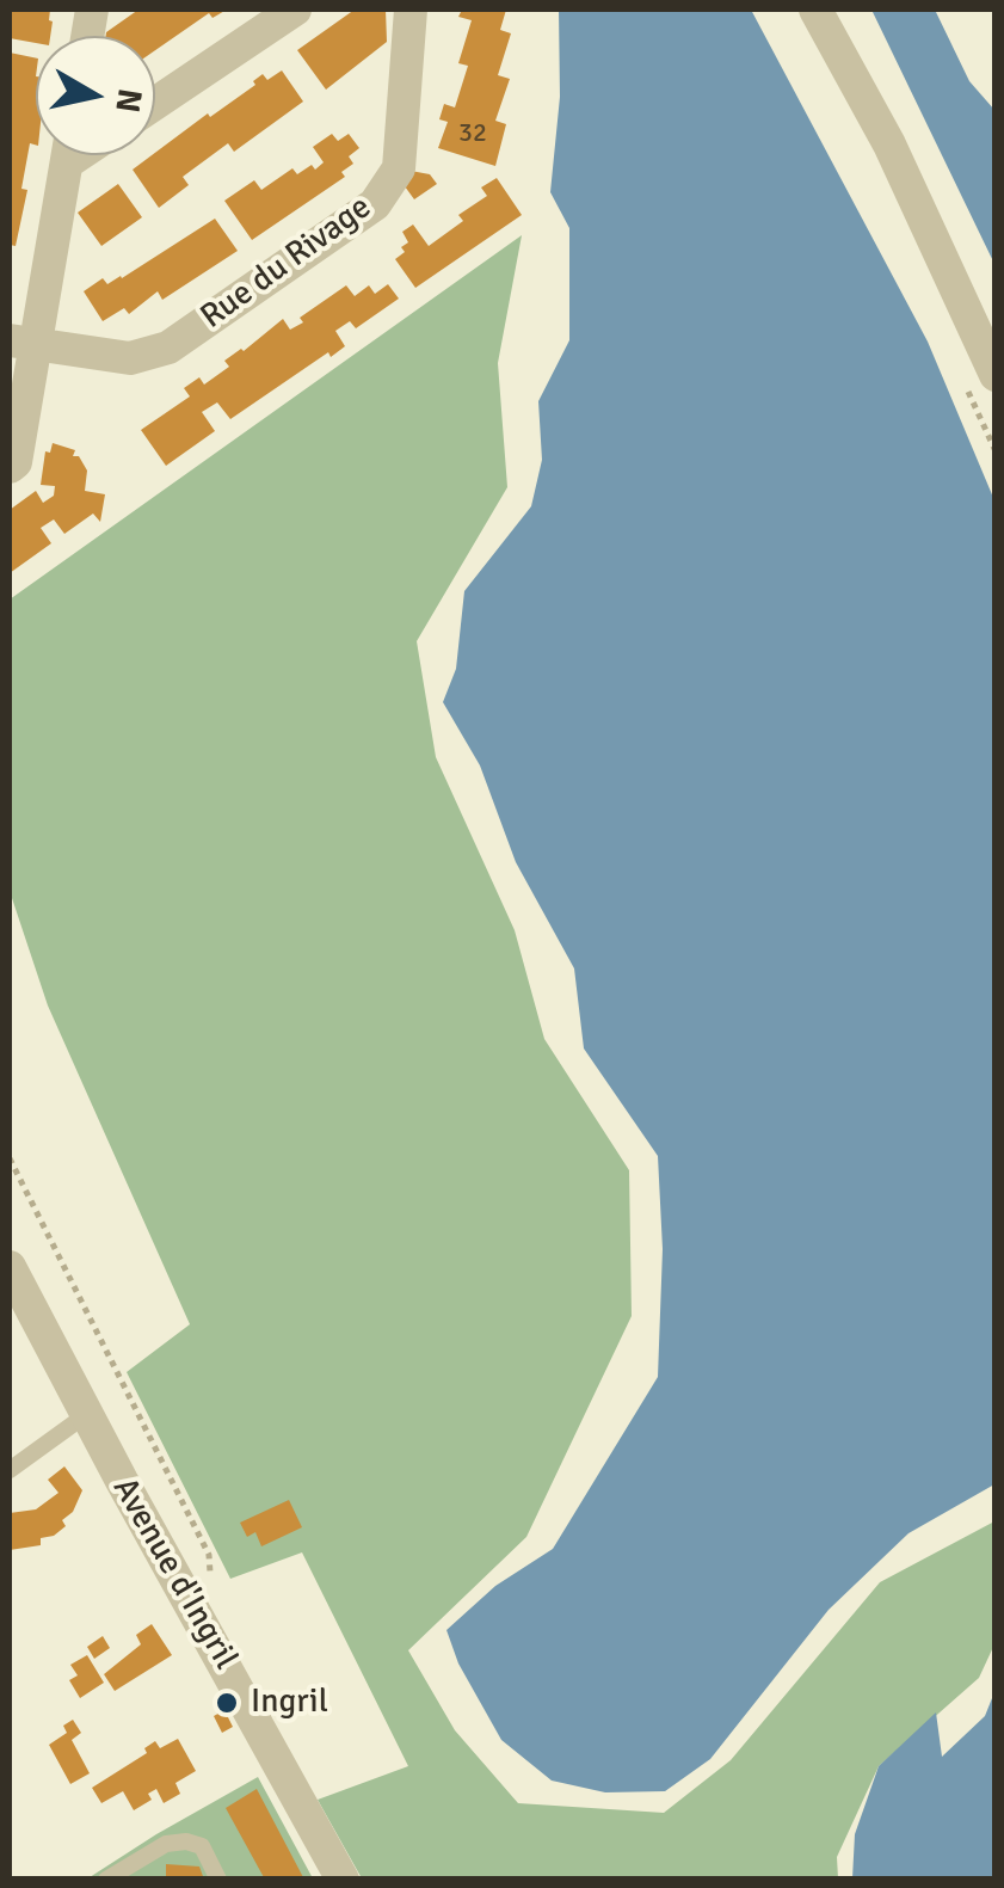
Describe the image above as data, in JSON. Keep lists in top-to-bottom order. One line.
{"streets":{"street":["Rue du Rivage","Avenue d'Ingril"]},"places":["Ingril"],"house_numbers":["32"],"north":"right"}
